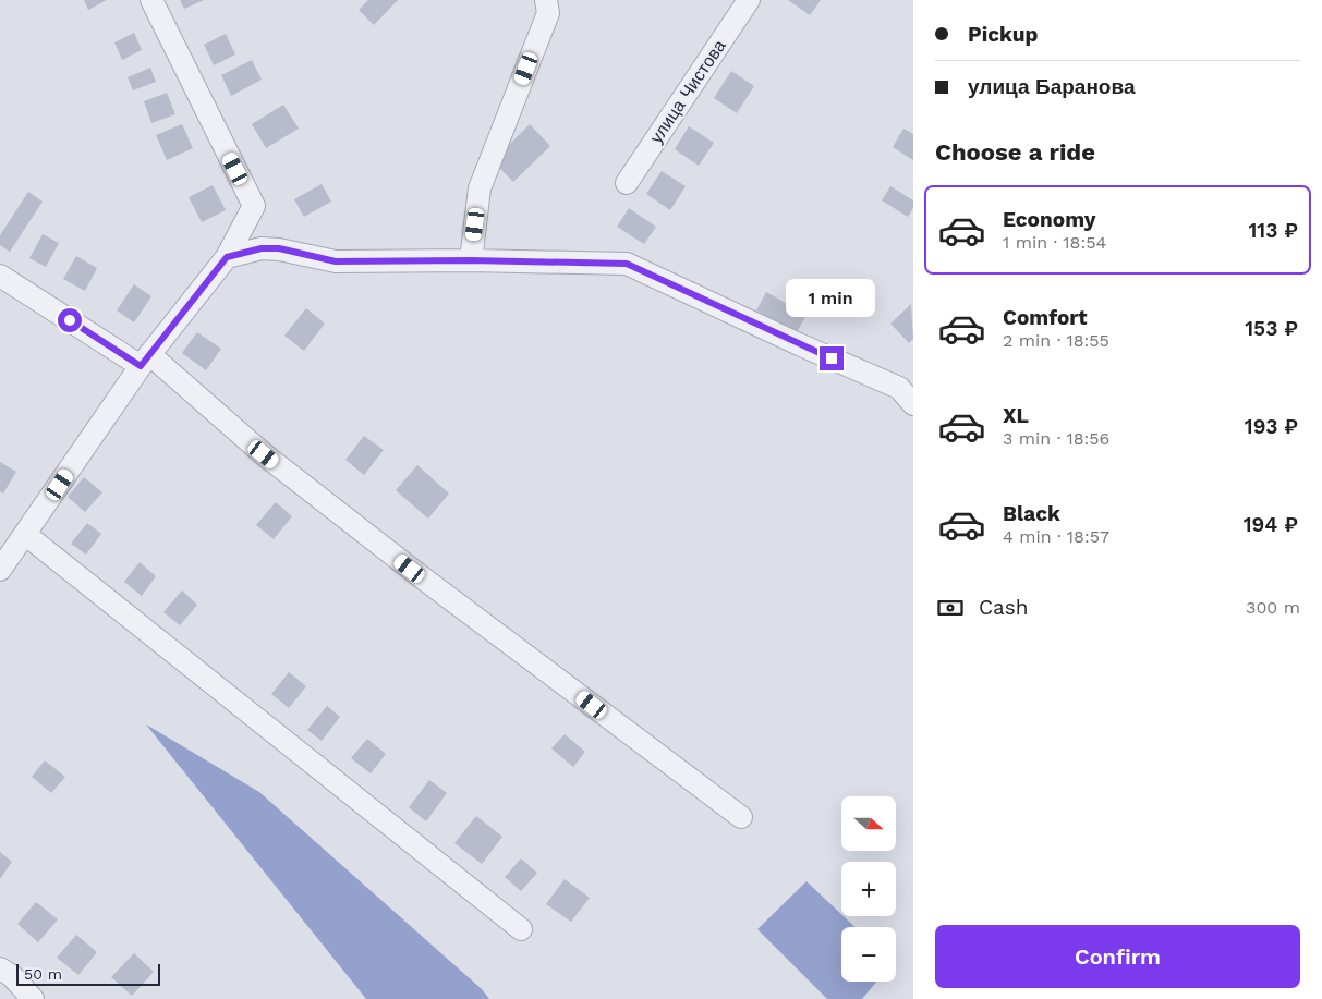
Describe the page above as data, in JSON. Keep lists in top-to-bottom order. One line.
{"streets":{"street":["улица Чистова"]},"scale_bar":"50 m","north":"right","page":{"banner":["Pickup","улица Баранова"],"heading":"Choose a ride","list":[{"name":"Economy","note":"1 min · 18:54","value":"113 ₽"},{"name":"Comfort","note":"2 min · 18:55","value":"153 ₽"},{"name":"XL","note":"3 min · 18:56","value":"193 ₽"},{"name":"Black","note":"4 min · 18:57","value":"194 ₽"}],"bubble":"1 min","pay":["Cash","300 m"],"map_buttons":["+","−"],"buttons":"Confirm","scale":"50 m"}}
